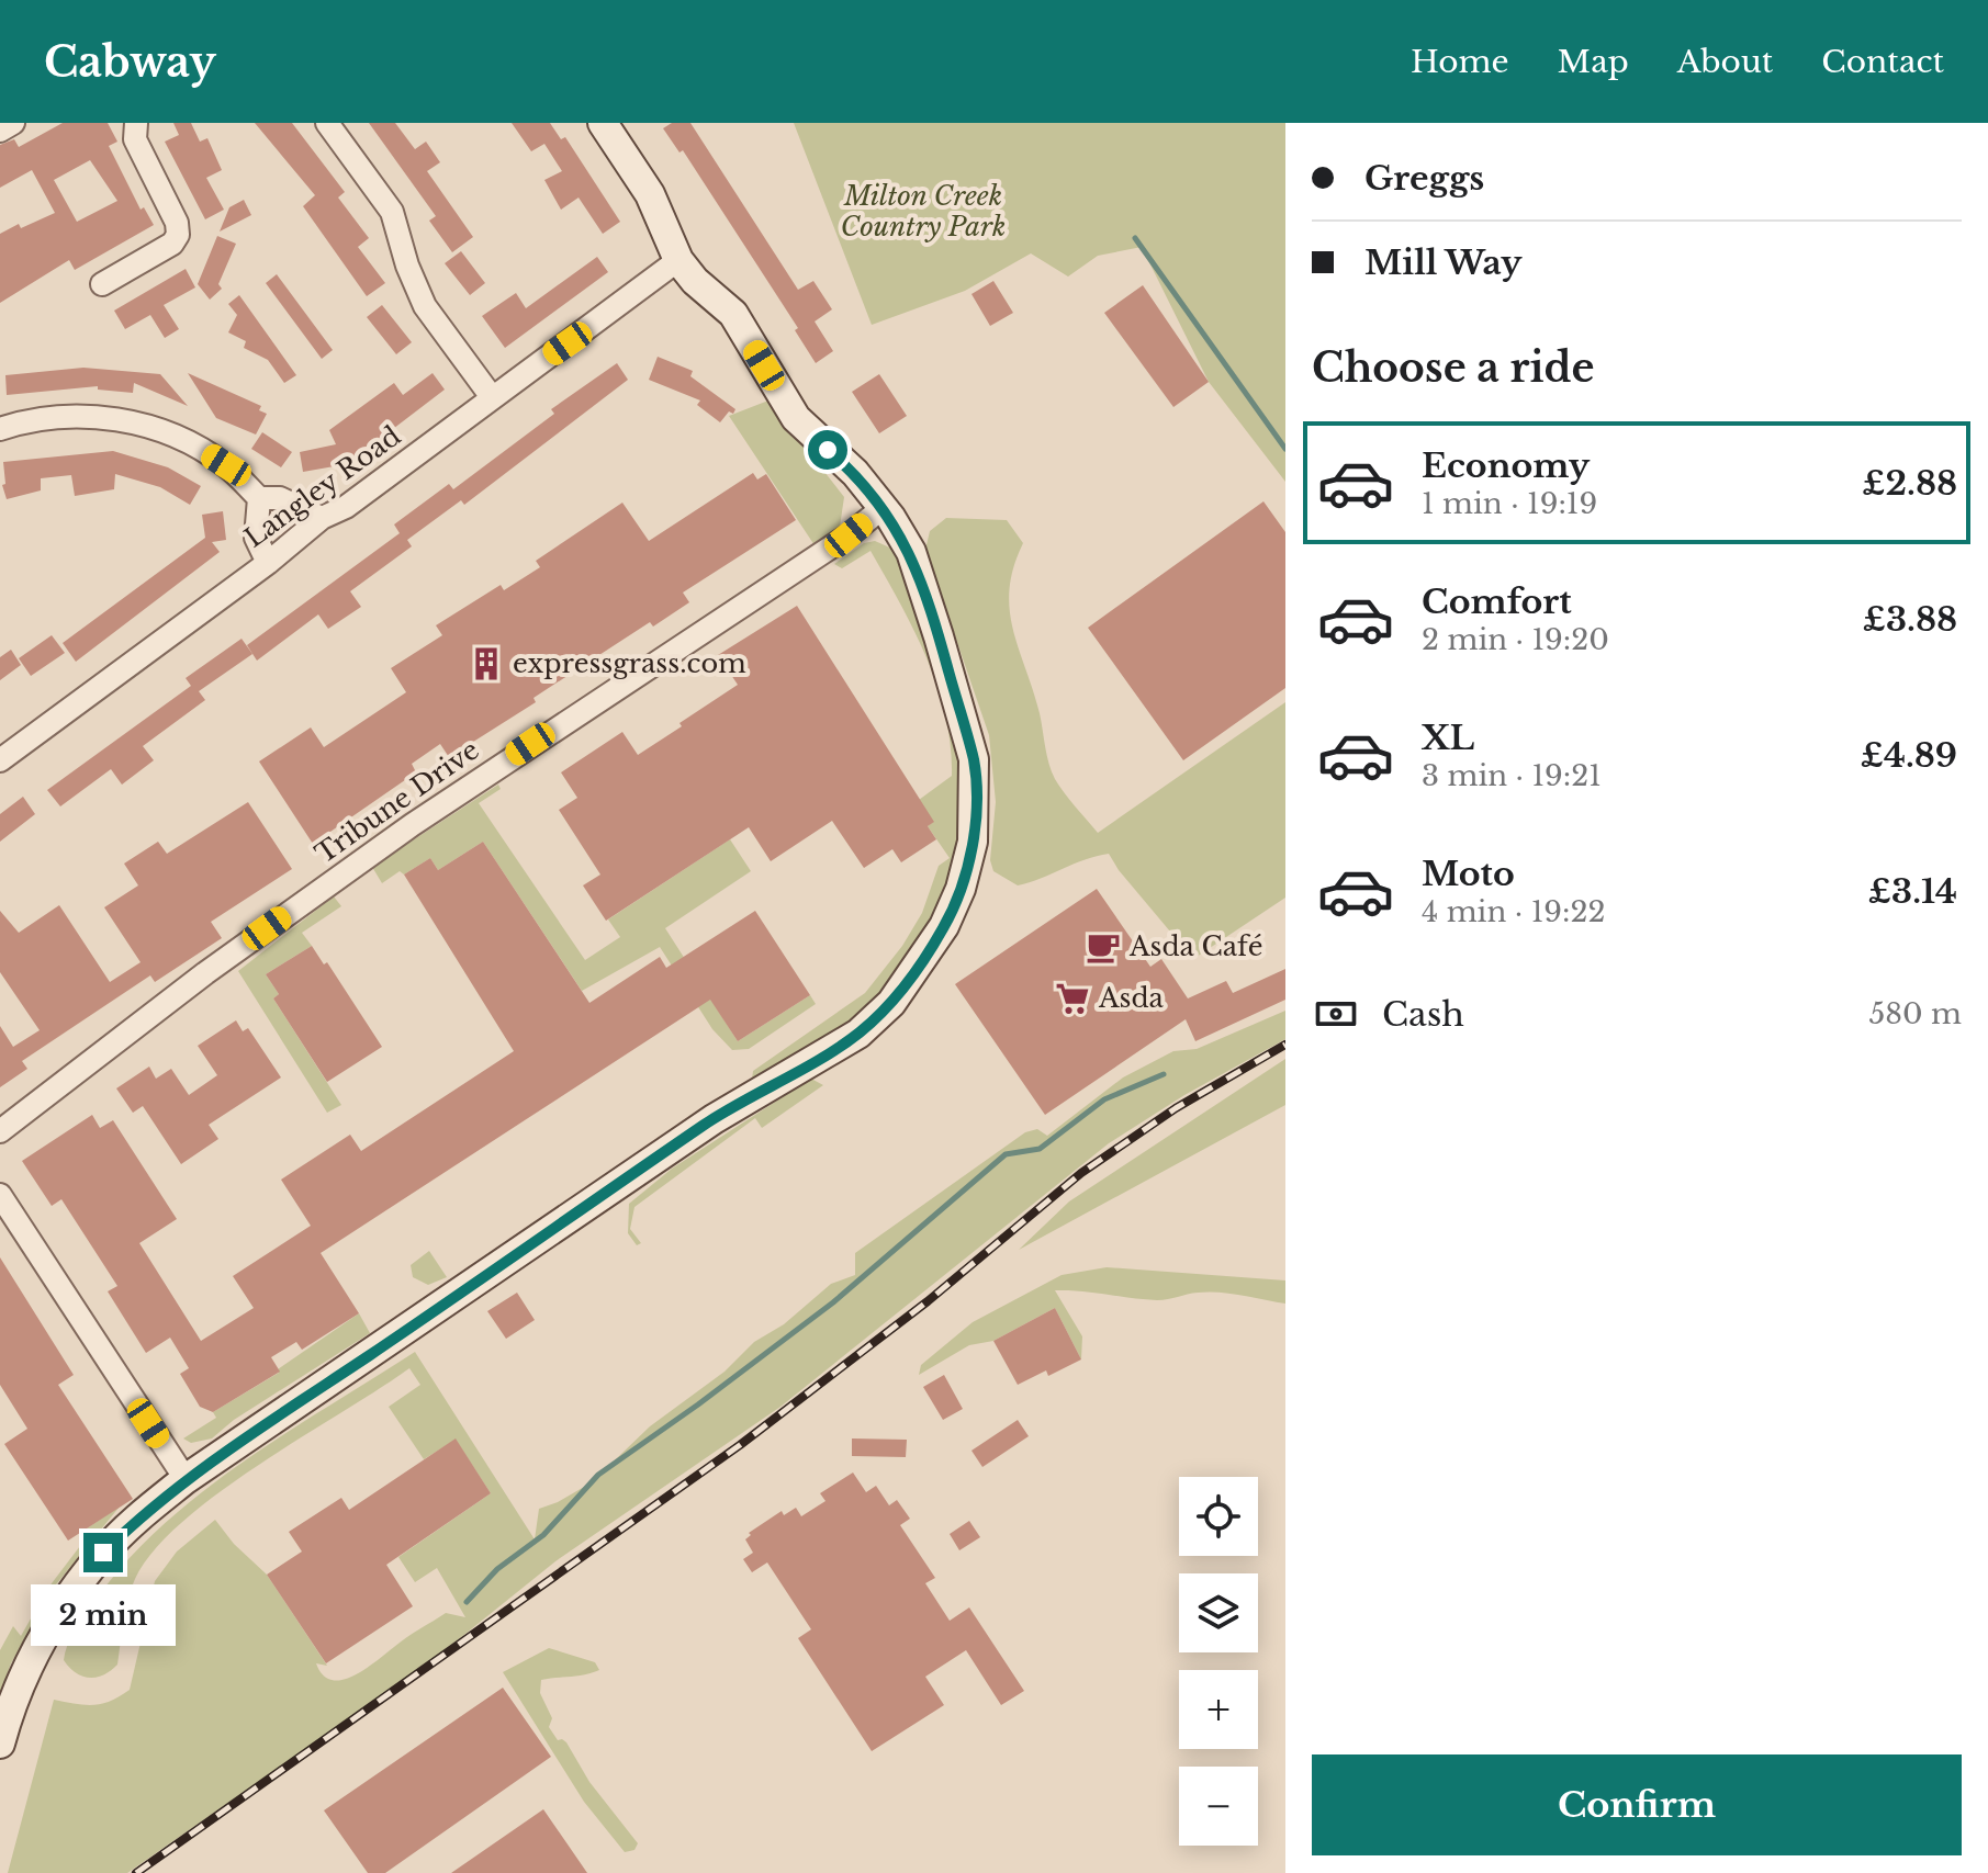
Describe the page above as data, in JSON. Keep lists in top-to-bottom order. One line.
{"streets":{"street":["Langley Road","Tribune Drive"]},"parks":["Milton Creek Country Park"],"places":{"building":["expressgrass.com"],"cafe":["Asda Café"],"supermarket":["Asda"]},"page":{"header":"Cabway","nav":["Home","Map","About","Contact"],"banner":["Greggs","Mill Way"],"heading":"Choose a ride","list":[{"name":"Economy","note":"1 min · 19:19","value":"£2.88"},{"name":"Comfort","note":"2 min · 19:20","value":"£3.88"},{"name":"XL","note":"3 min · 19:21","value":"£4.89"},{"name":"Moto","note":"4 min · 19:22","value":"£3.14"}],"pay":["Cash","580 m"],"map_buttons":["+","−"],"bubble":"2 min","buttons":"Confirm"}}
